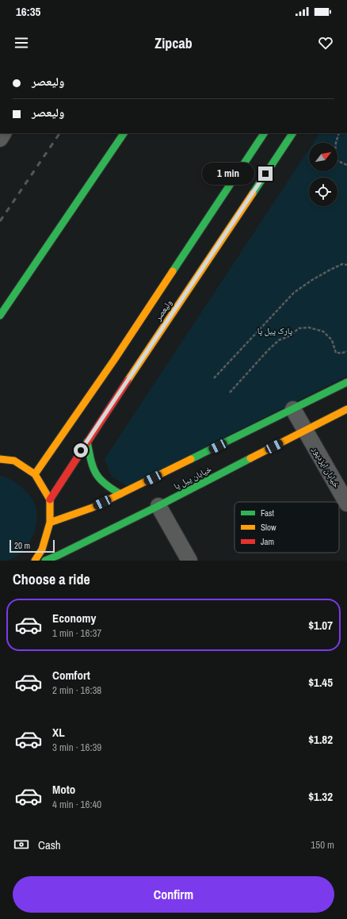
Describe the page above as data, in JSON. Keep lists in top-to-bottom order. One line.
{"streets":{"street":["ولیعصر","خیابان ایزدپور","خیابان پیل پا"]},"crossings":[["خیابان ایزدپور","خیابان پیل پا"]],"parks":["پارک پیل پا"],"legend":["Fast","Slow","Jam"],"scale_bar":"20 m","north":"top right","page":{"status":"16:35","header":"Zipcab","banner":["ولیعصر","ولیعصر"],"bubble":"1 min","scale":"20 m","heading":"Choose a ride","list":[{"name":"Economy","note":"1 min · 16:37","value":"$1.07"},{"name":"Comfort","note":"2 min · 16:38","value":"$1.45"},{"name":"XL","note":"3 min · 16:39","value":"$1.82"},{"name":"Moto","note":"4 min · 16:40","value":"$1.32"}],"pay":["Cash","150 m"],"buttons":"Confirm"}}
